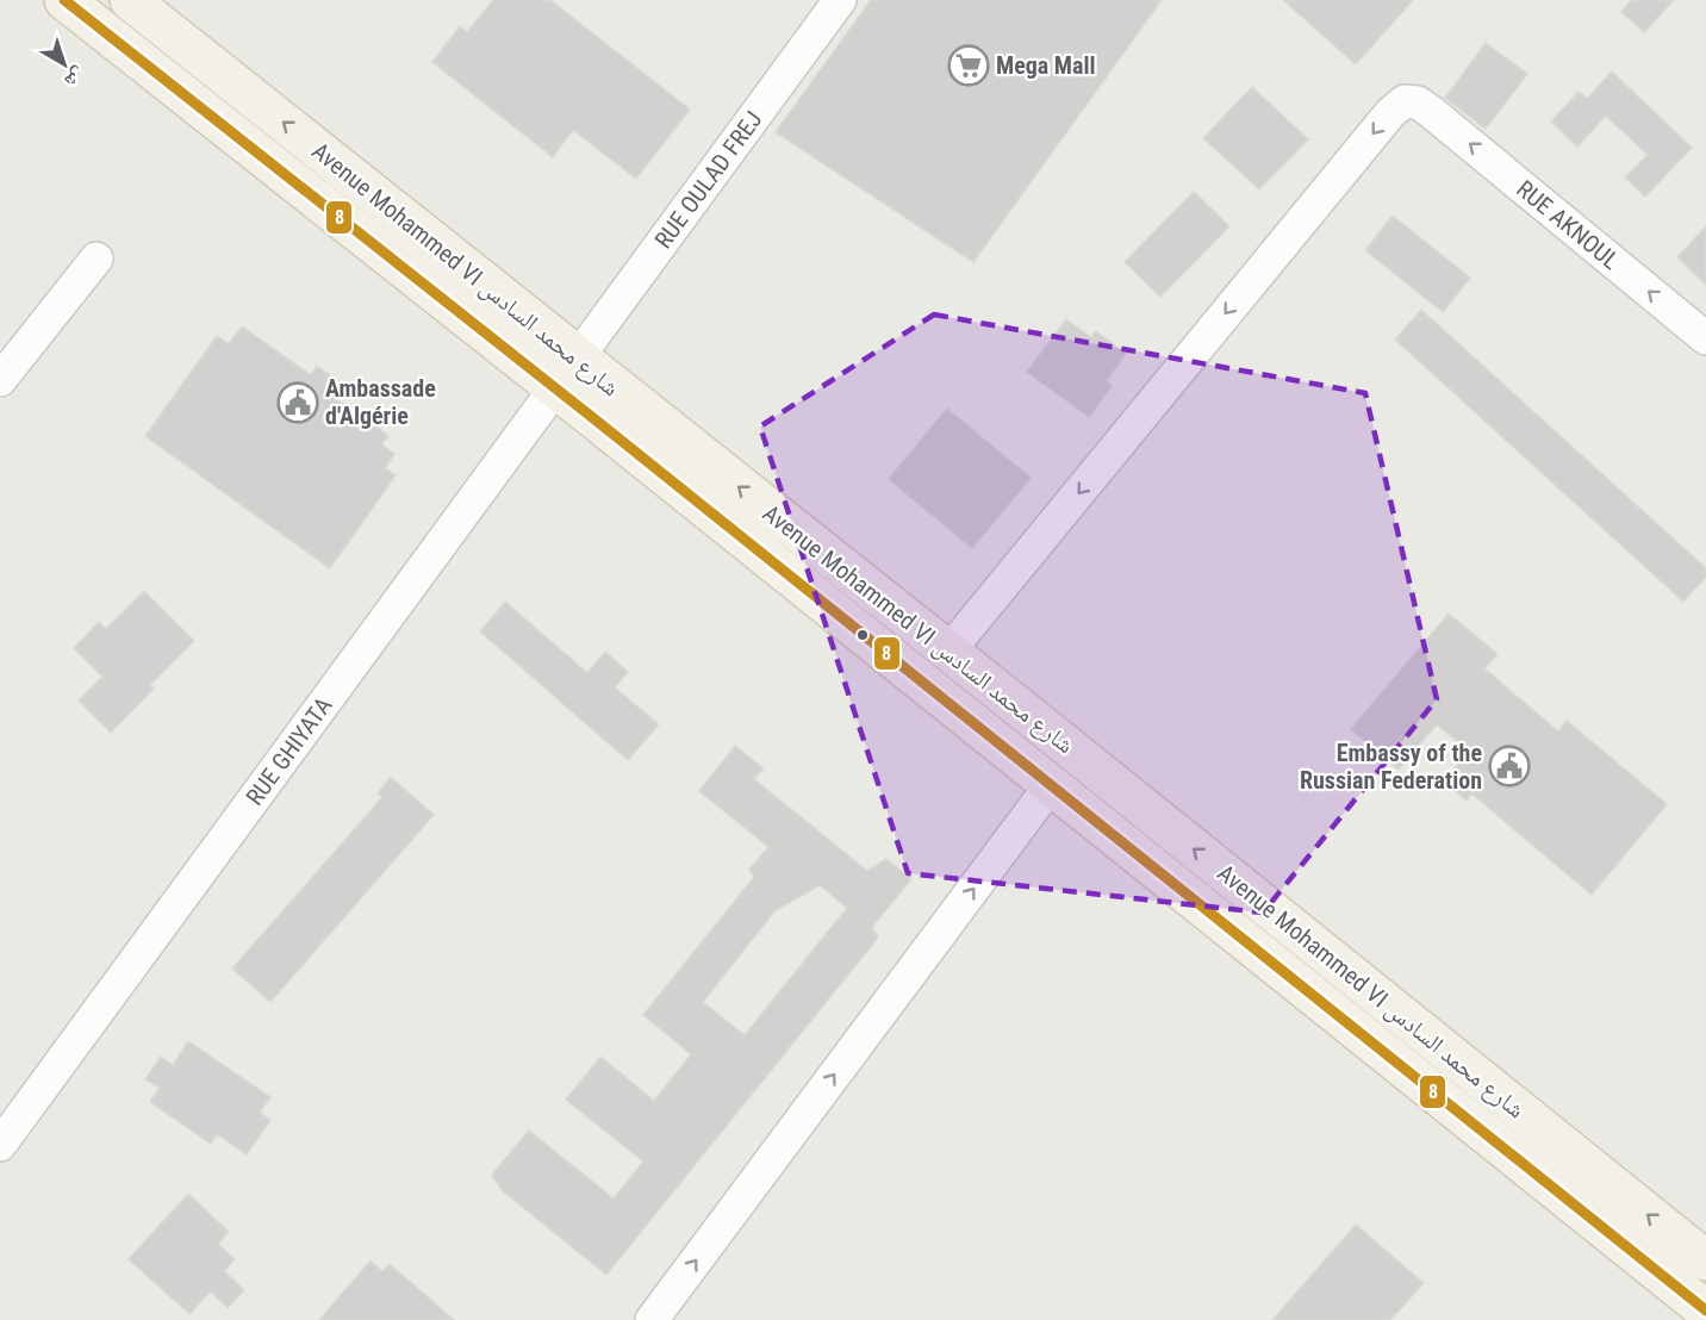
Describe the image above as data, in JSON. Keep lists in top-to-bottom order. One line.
{"streets":{"main road":["Avenue Mohammed VI شارع محمد السادس"],"street":["RUE OULAD FREJ","RUE AKNOUL","RUE GHIYATA"]},"crossings":[["RUE OULAD FREJ","Avenue Mohammed VI شارع محمد السادس"],["RUE OULAD FREJ","RUE GHIYATA"],["RUE AKNOUL","Avenue Mohammed VI شارع محمد السادس"],["Avenue Mohammed VI شارع محمد السادس","RUE GHIYATA"]],"places":{"supermarket":["Mega Mall"],"public building":["Ambassade d'Algérie","Embassy of the Russian Federation"]},"lines":["transit line 8"],"north":"bottom right"}
